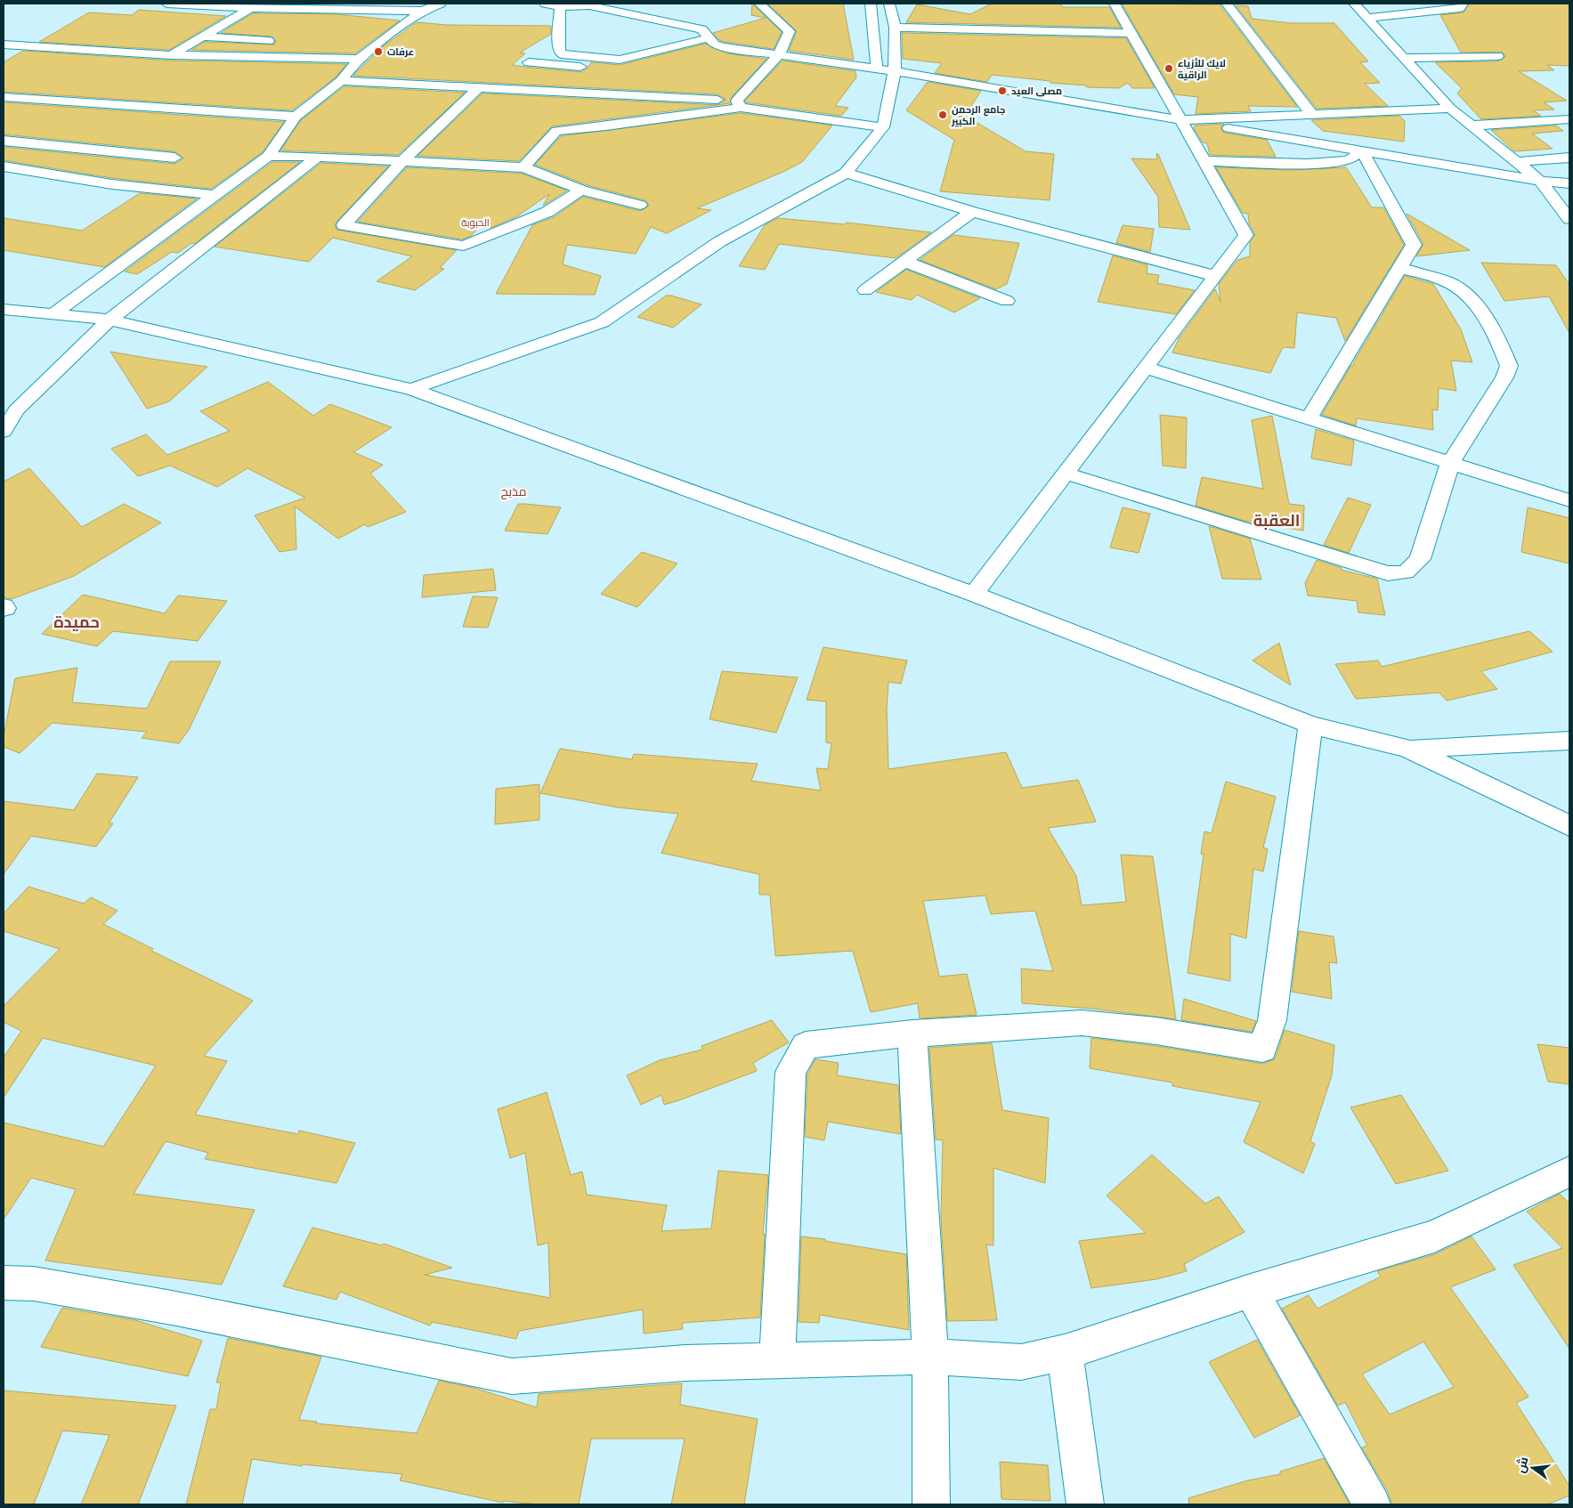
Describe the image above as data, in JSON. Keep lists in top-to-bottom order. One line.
{"districts":["الحبوبة","مذبح","العقبة","حميدة"],"places":["عرفات","لايك للأزياء الراقية","مصلى العيد","جامع الرحمن الكبير"],"north":"left"}
